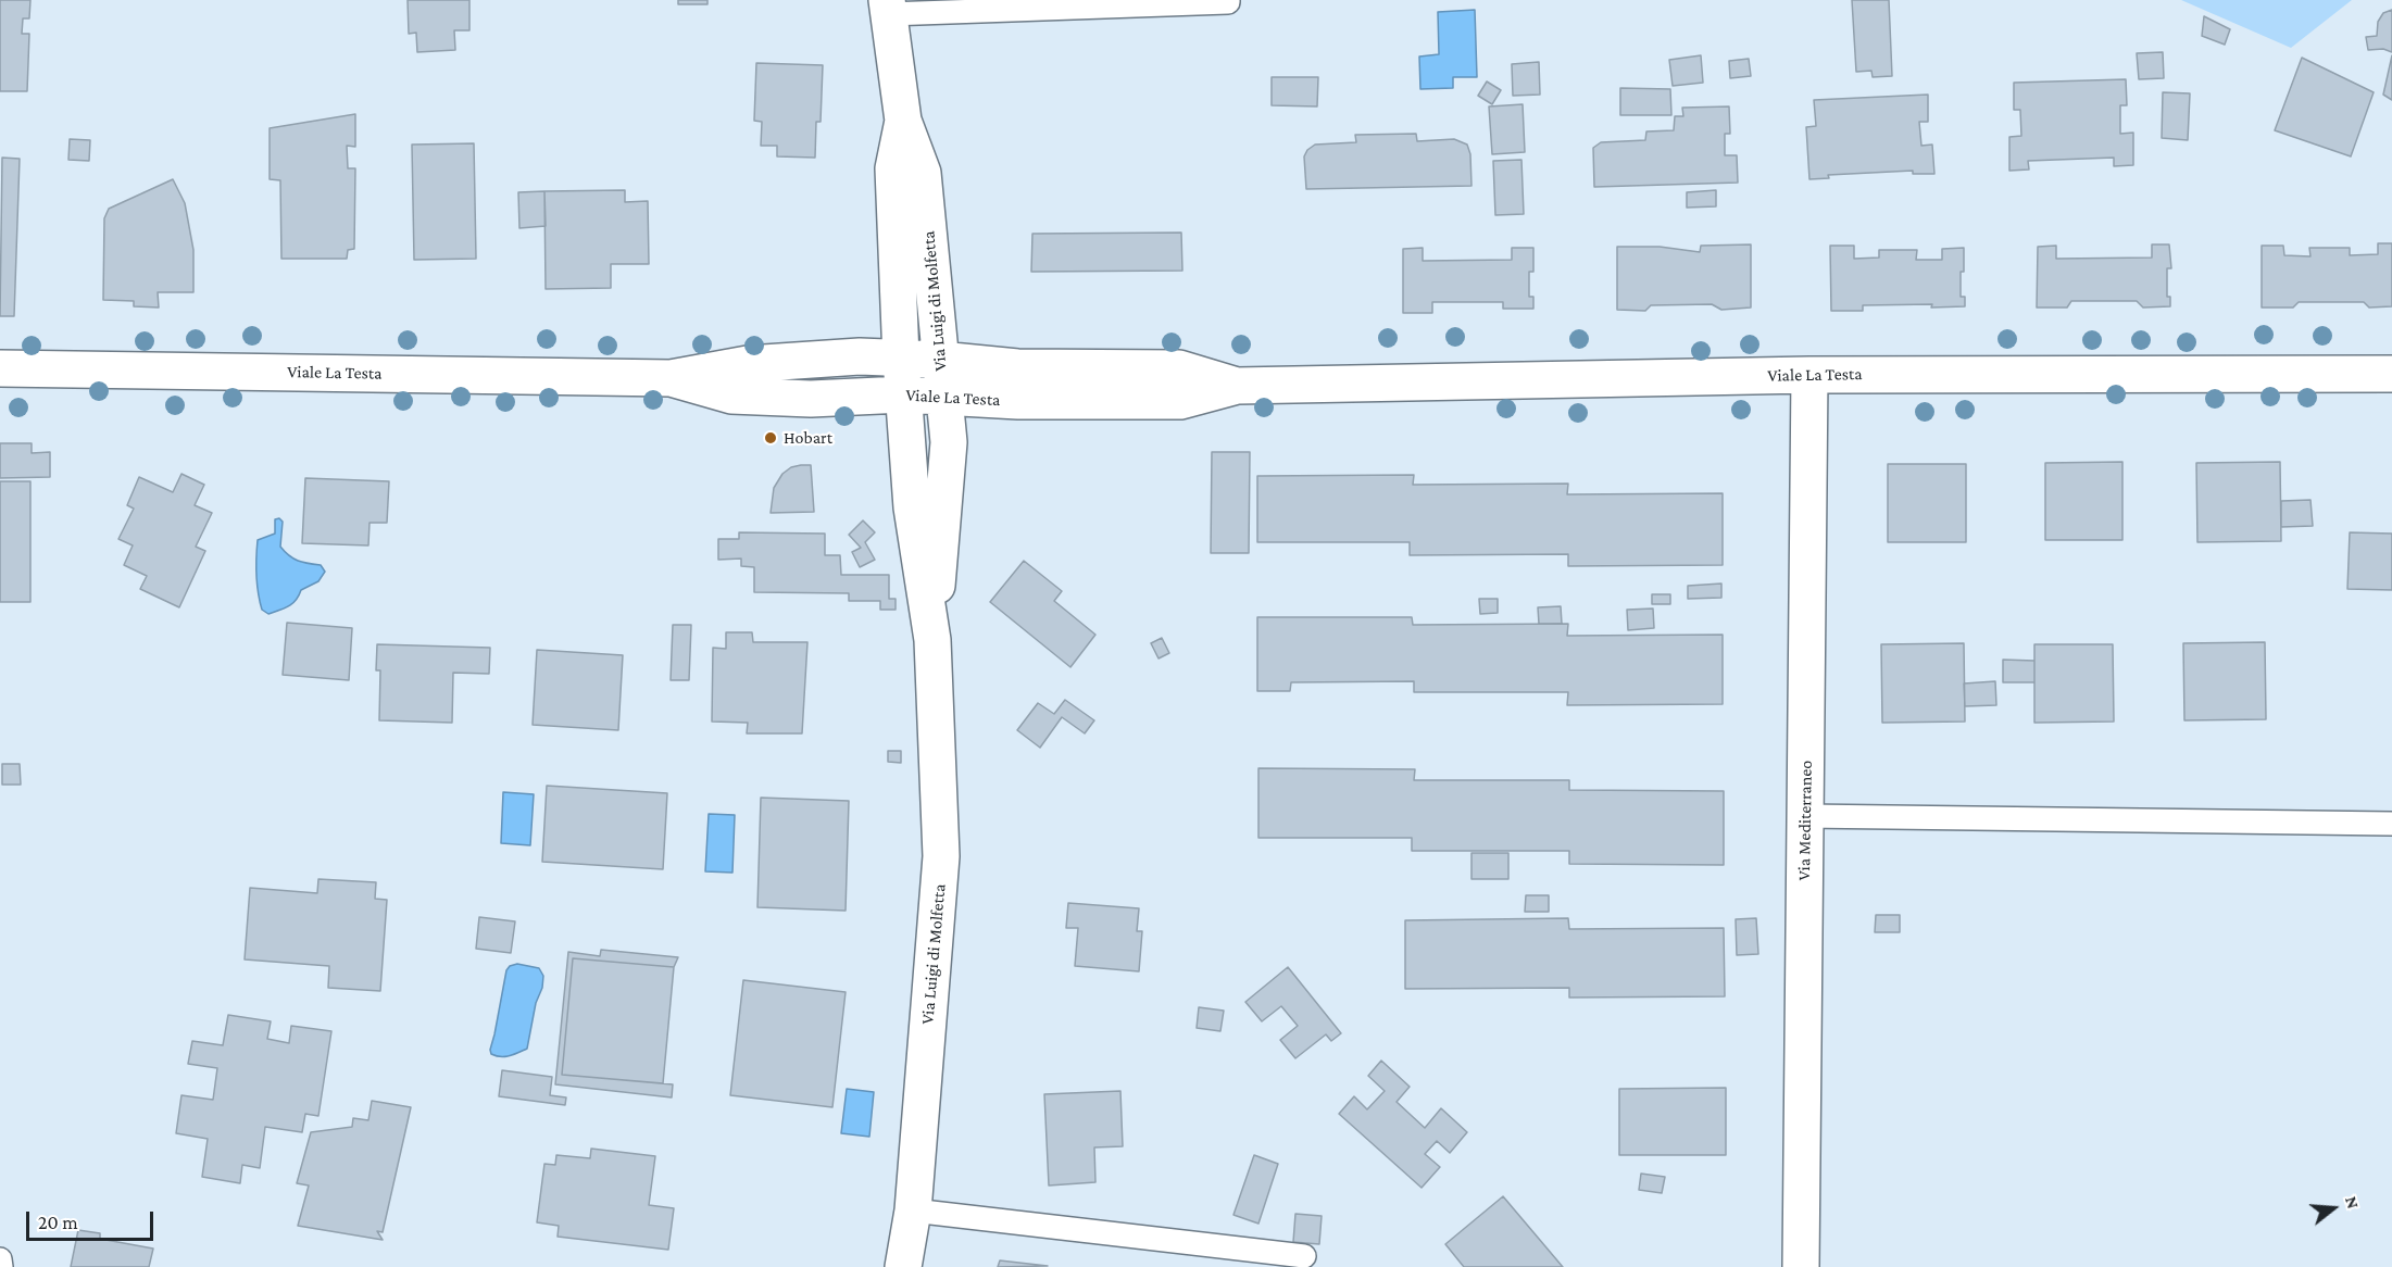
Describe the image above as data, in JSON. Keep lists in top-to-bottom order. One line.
{"streets":{"street":["Via Luigi di Molfetta","Viale La Testa","Via Mediterraneo"]},"crossings":[["Via Luigi di Molfetta","Viale La Testa"],["Viale La Testa","Via Mediterraneo"]],"places":["Hobart"],"scale_bar":"20 m","north":"right"}
